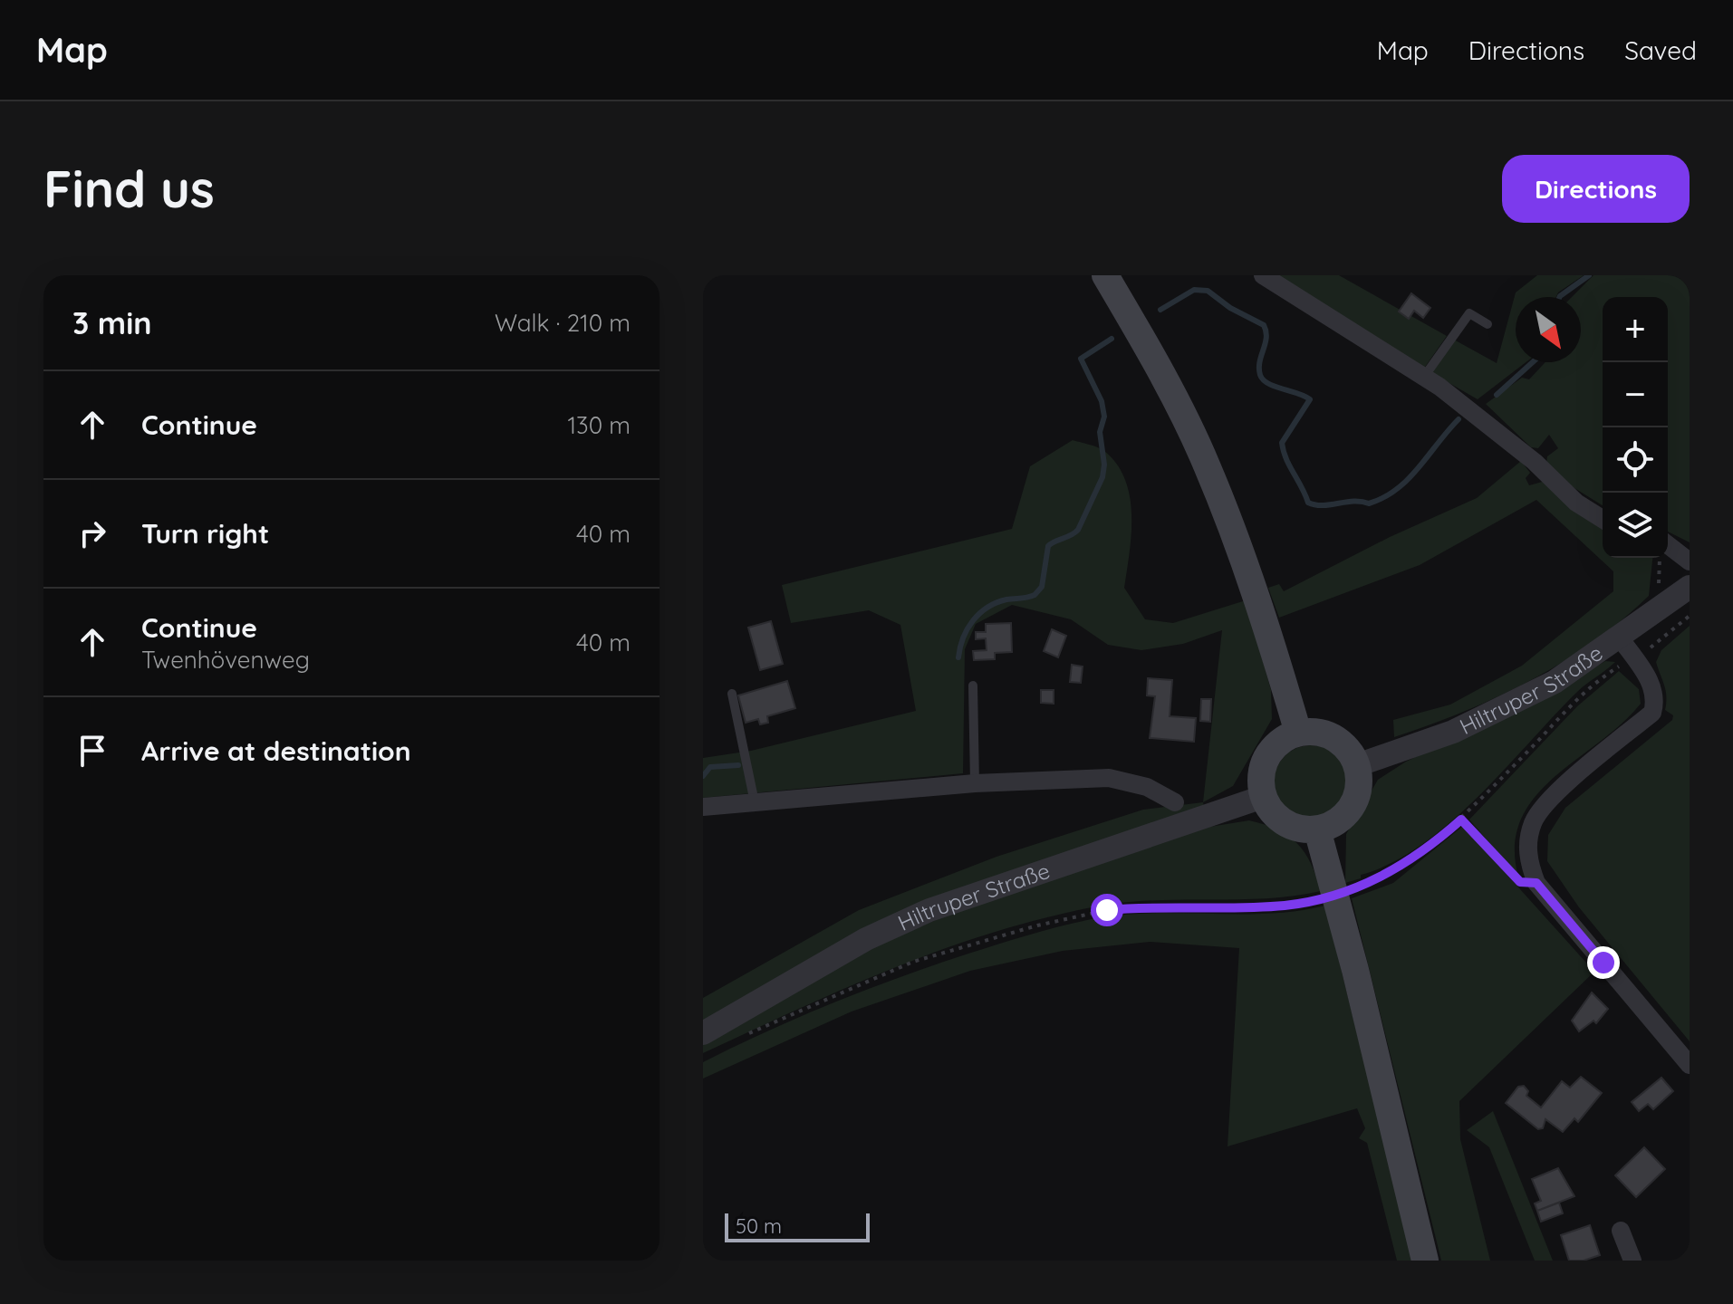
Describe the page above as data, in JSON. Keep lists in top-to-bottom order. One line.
{"streets":{"street":["Hiltruper Straße"]},"scale_bar":"50 m","north":"bottom right","page":{"header":"Map","nav":["Map","Directions","Saved"],"buttons":"Directions","title":"Find us","heading":["3 min","Walk · 210 m"],"map_buttons":["+","−"],"list":[["Continue","130 m"],["Turn right","40 m"],["Continue","Twenhövenweg","40 m"],"Arrive at destination"],"scale":"50 m"}}
